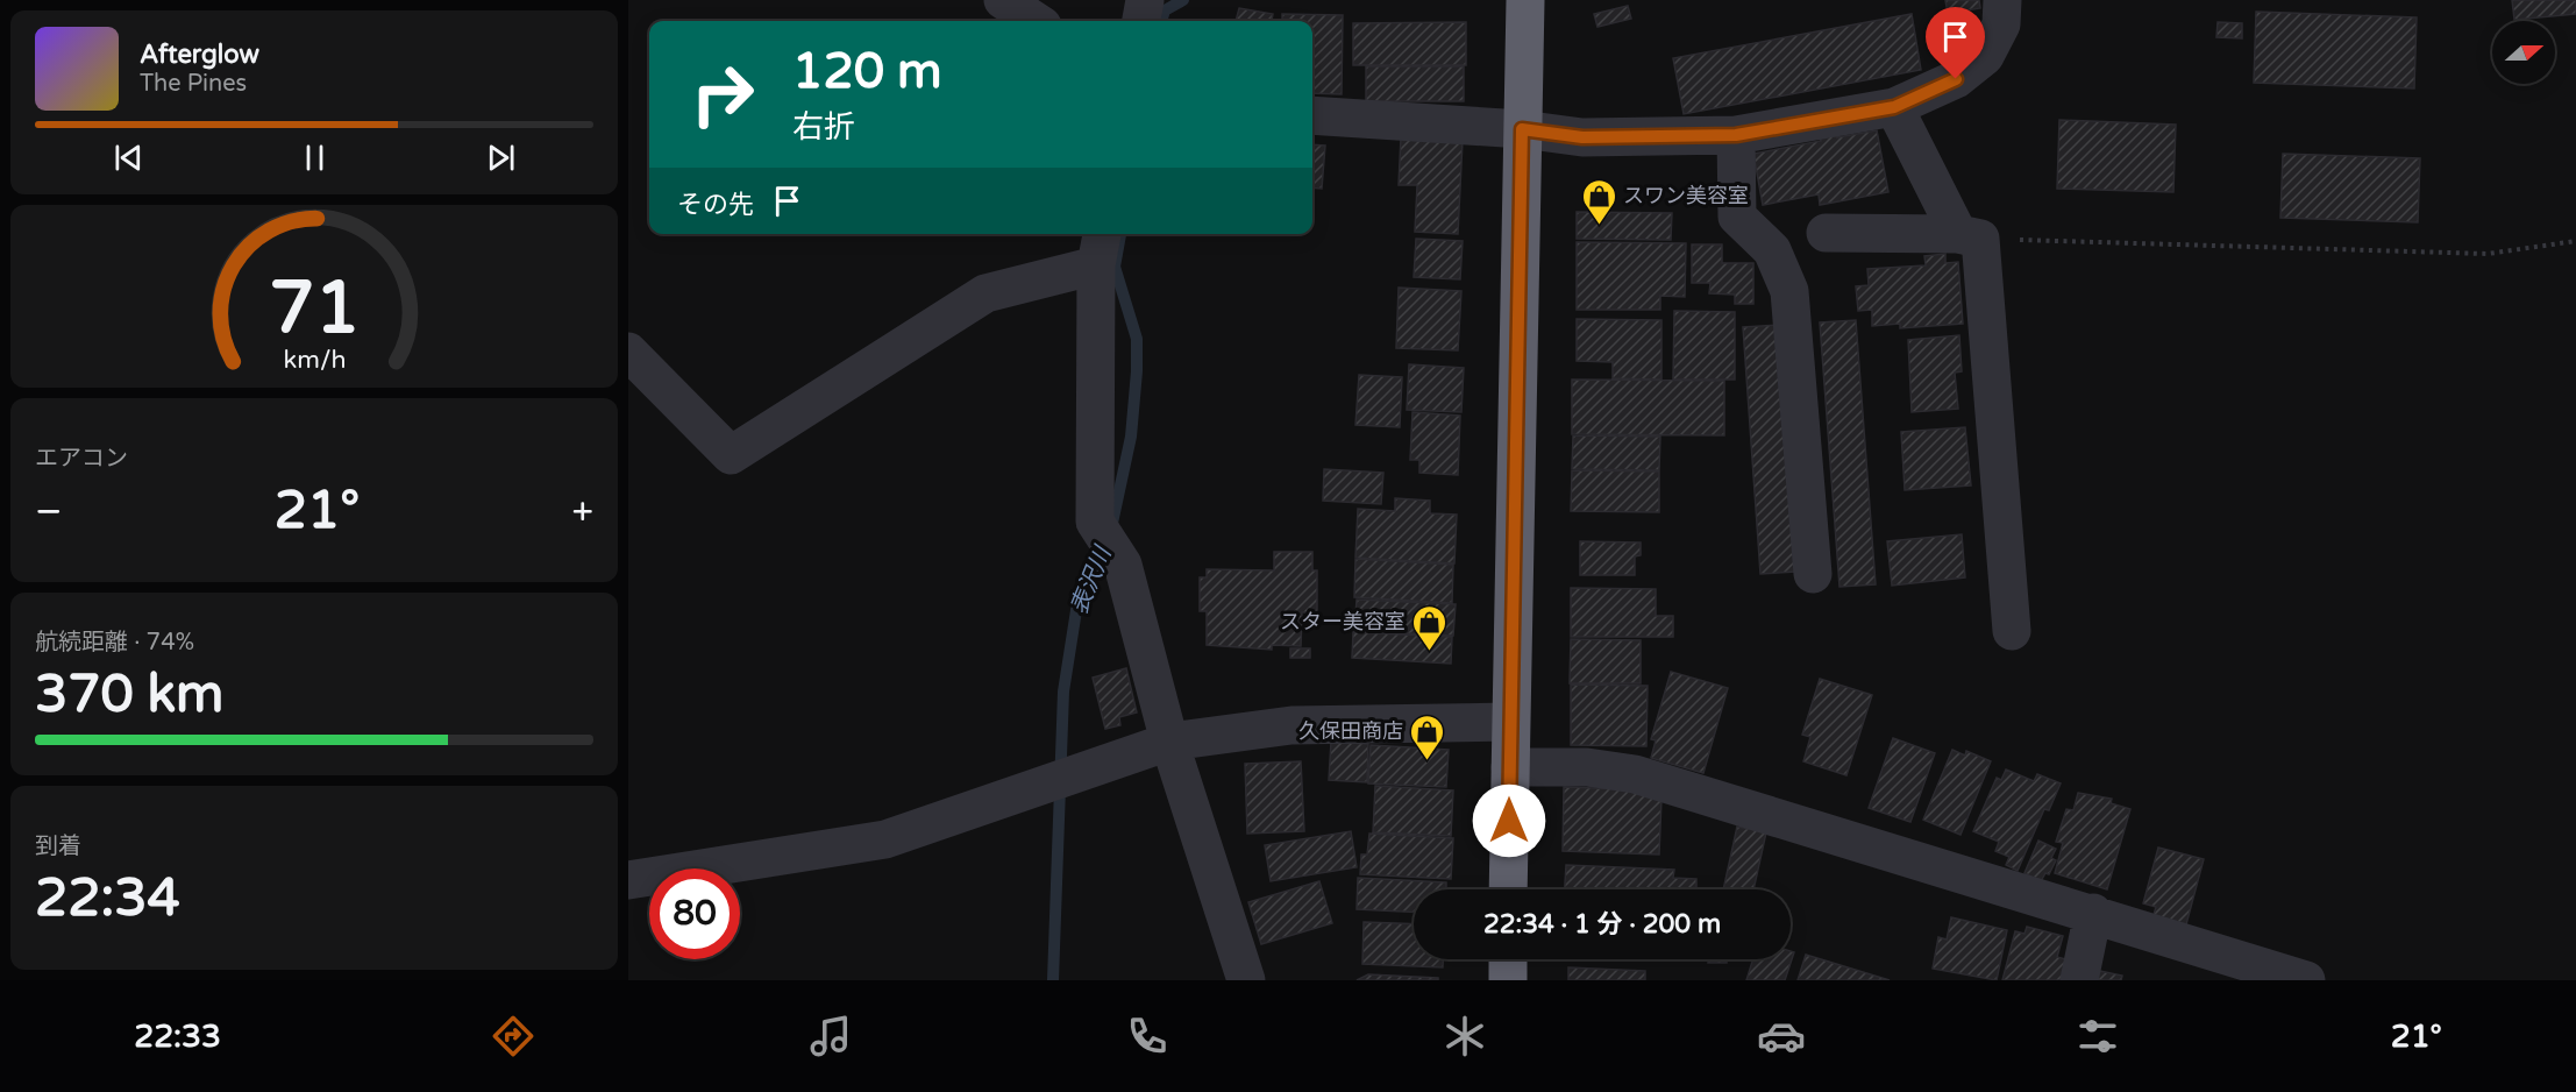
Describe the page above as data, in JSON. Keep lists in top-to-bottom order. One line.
{"water":["表沢川"],"places":{"shop":["スワン美容室","スター美容室","久保田商店"]},"north":"right","page":{"turn":["120 m","右折"],"song":["Afterglow","The Pines"],"then":"その先","tile":["エアコン",["航続距離 · 74%","370 km"],["到着","22:34"]],"heat":["−","21°","+"],"limit":"80","trip":"22:34 · 1 分 · 200 m","tabs":["22:33","21°"],"gauge":["71","km/h"]}}
